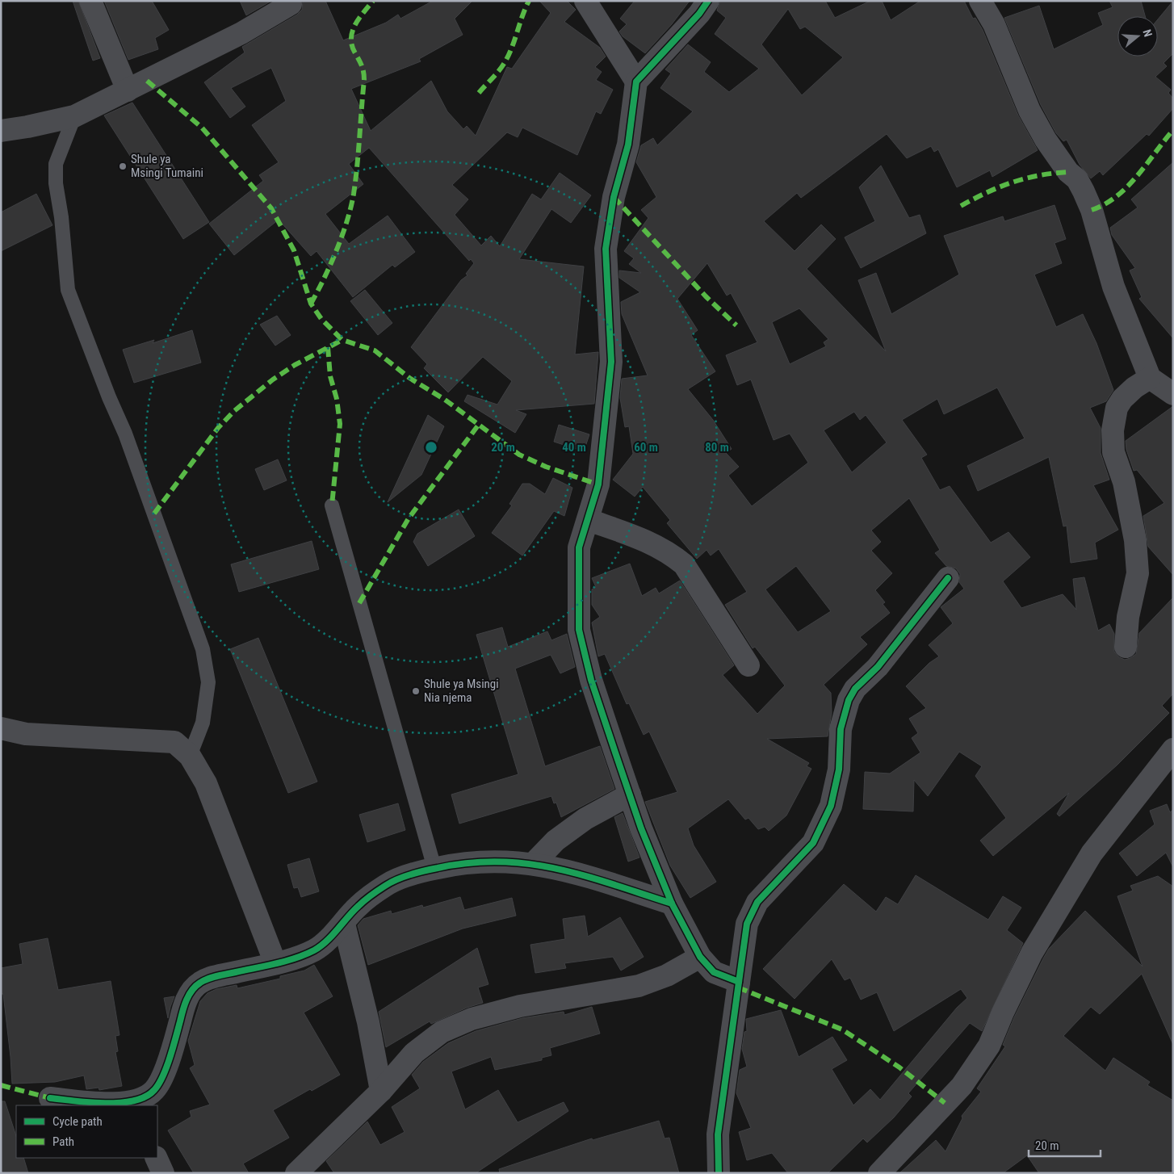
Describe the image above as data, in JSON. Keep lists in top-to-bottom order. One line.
{"places":["Shule ya Msingi Tumaini","Shule ya Msingi Nia njema"],"legend":["Cycle path","Path"],"scale_bar":"20 m","north":"right","rings":["20 m","40 m","60 m","80 m"]}
